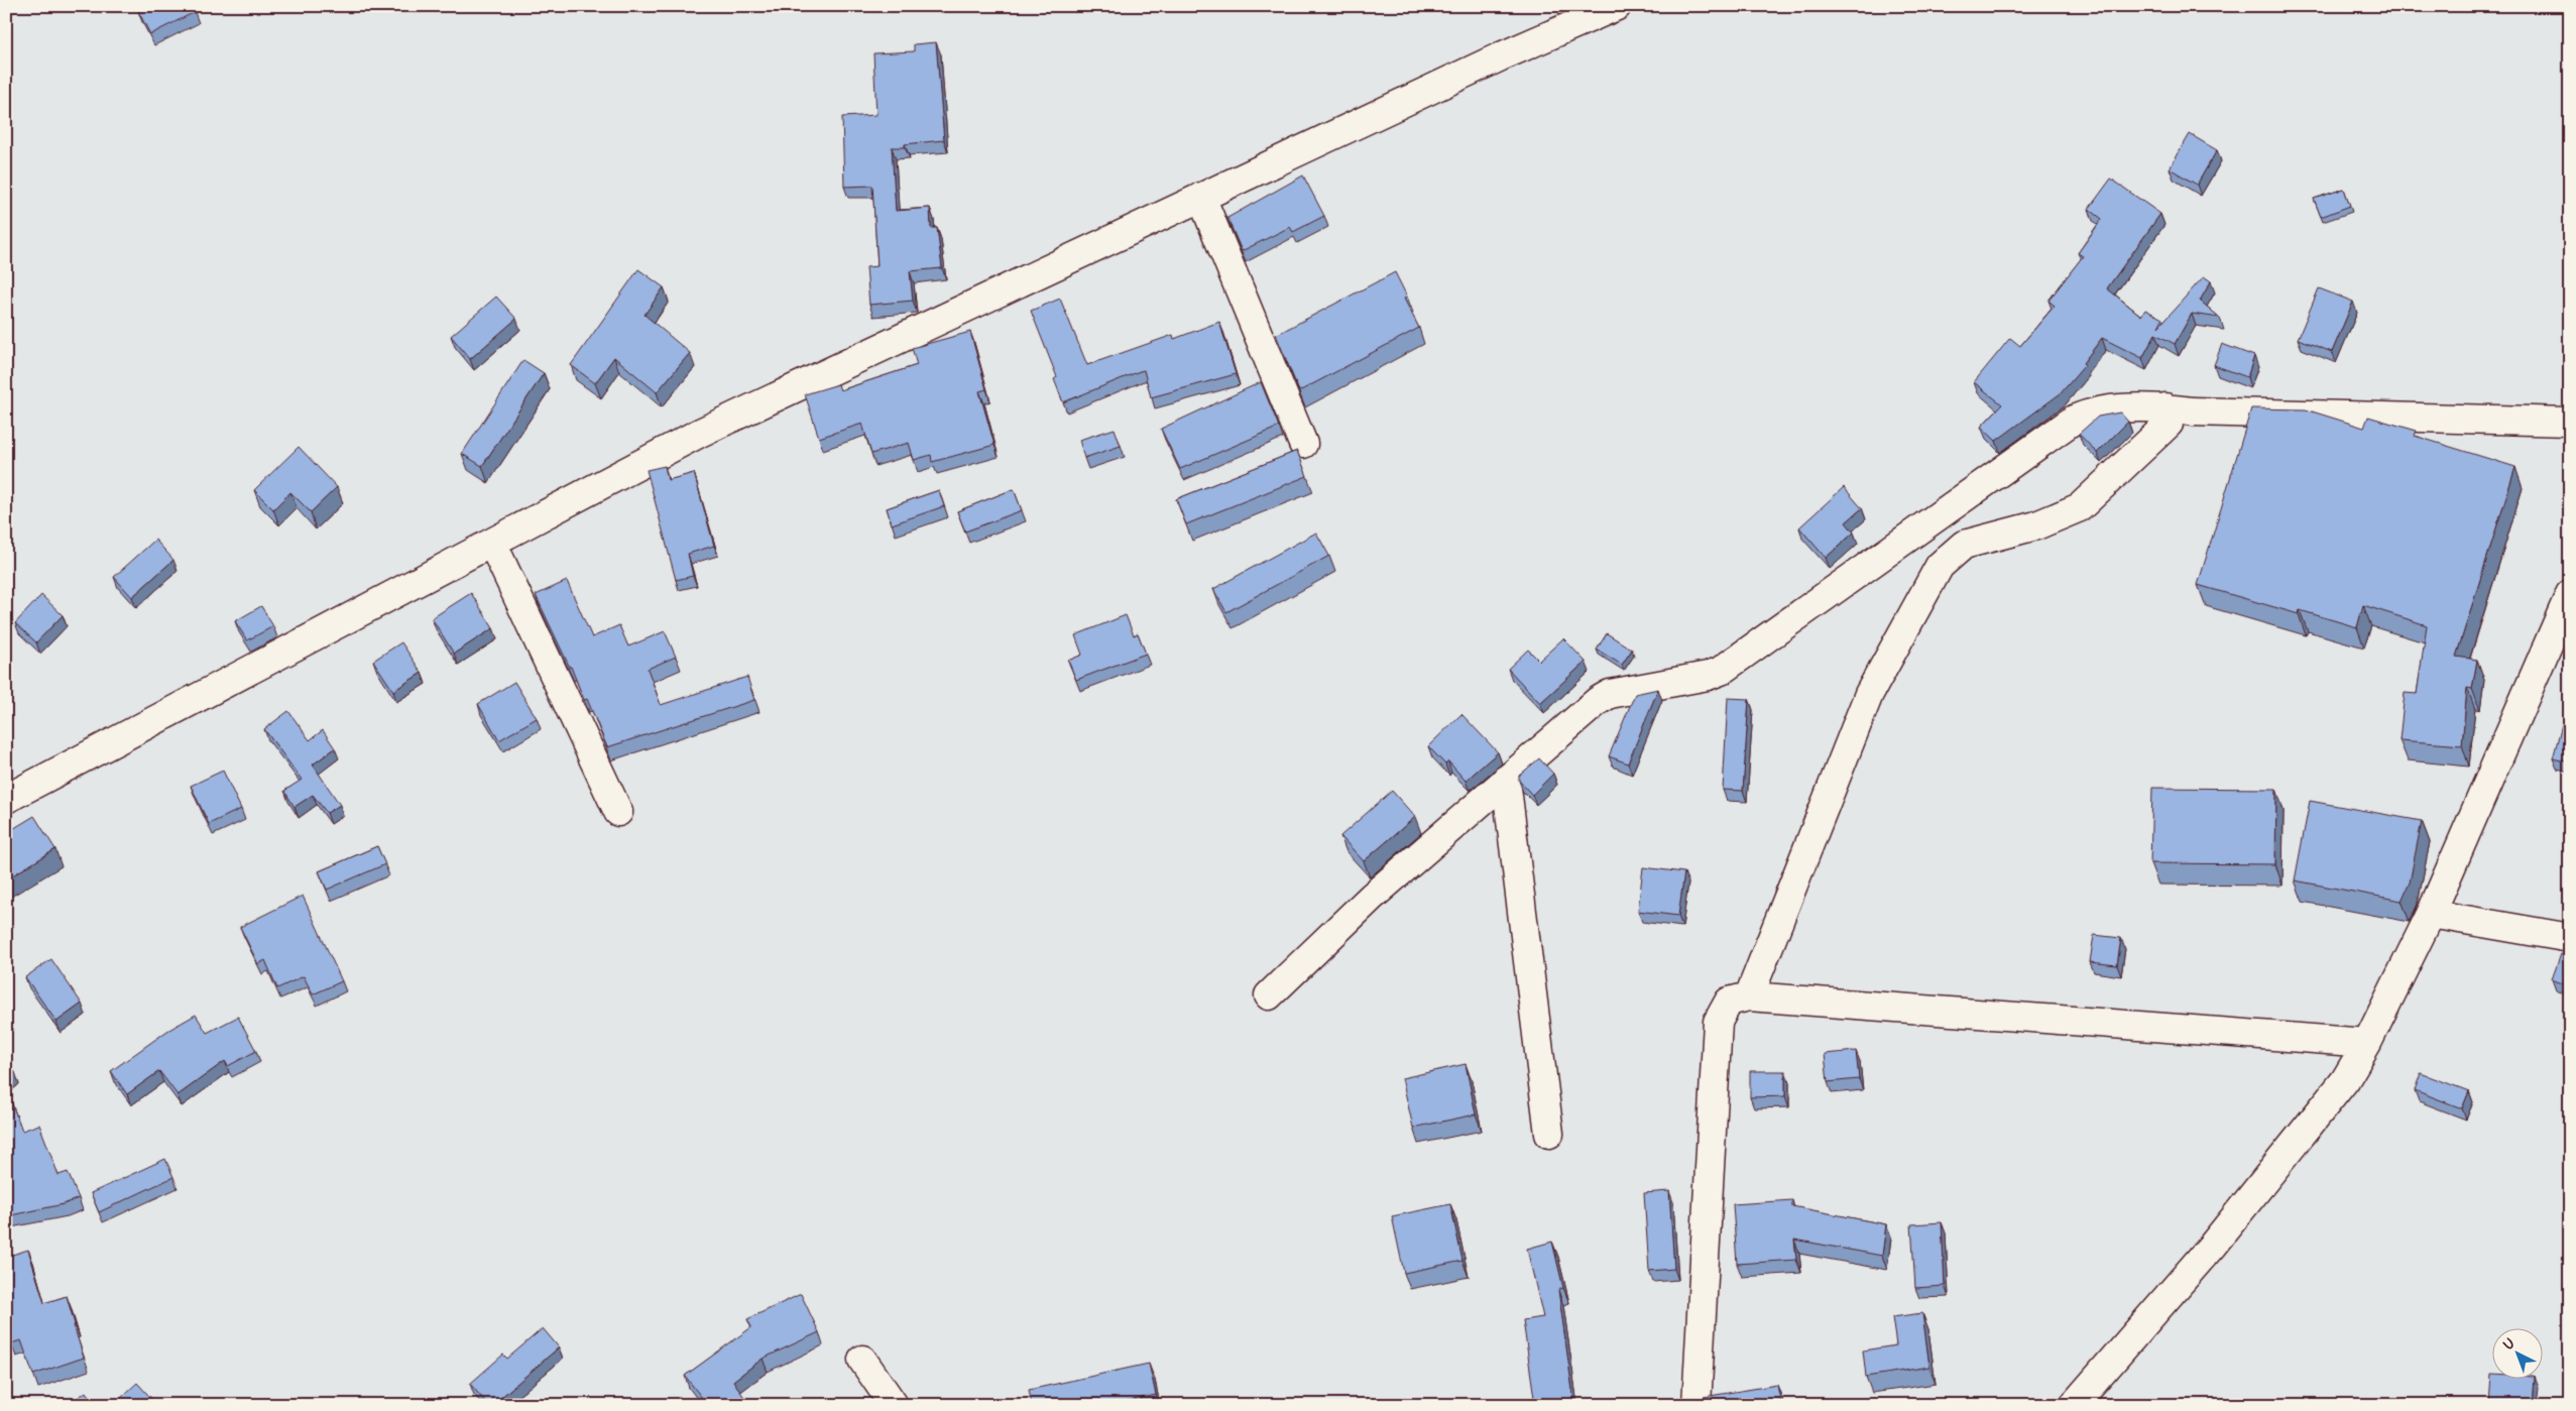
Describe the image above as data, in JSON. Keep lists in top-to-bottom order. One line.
{"north":"top left"}
